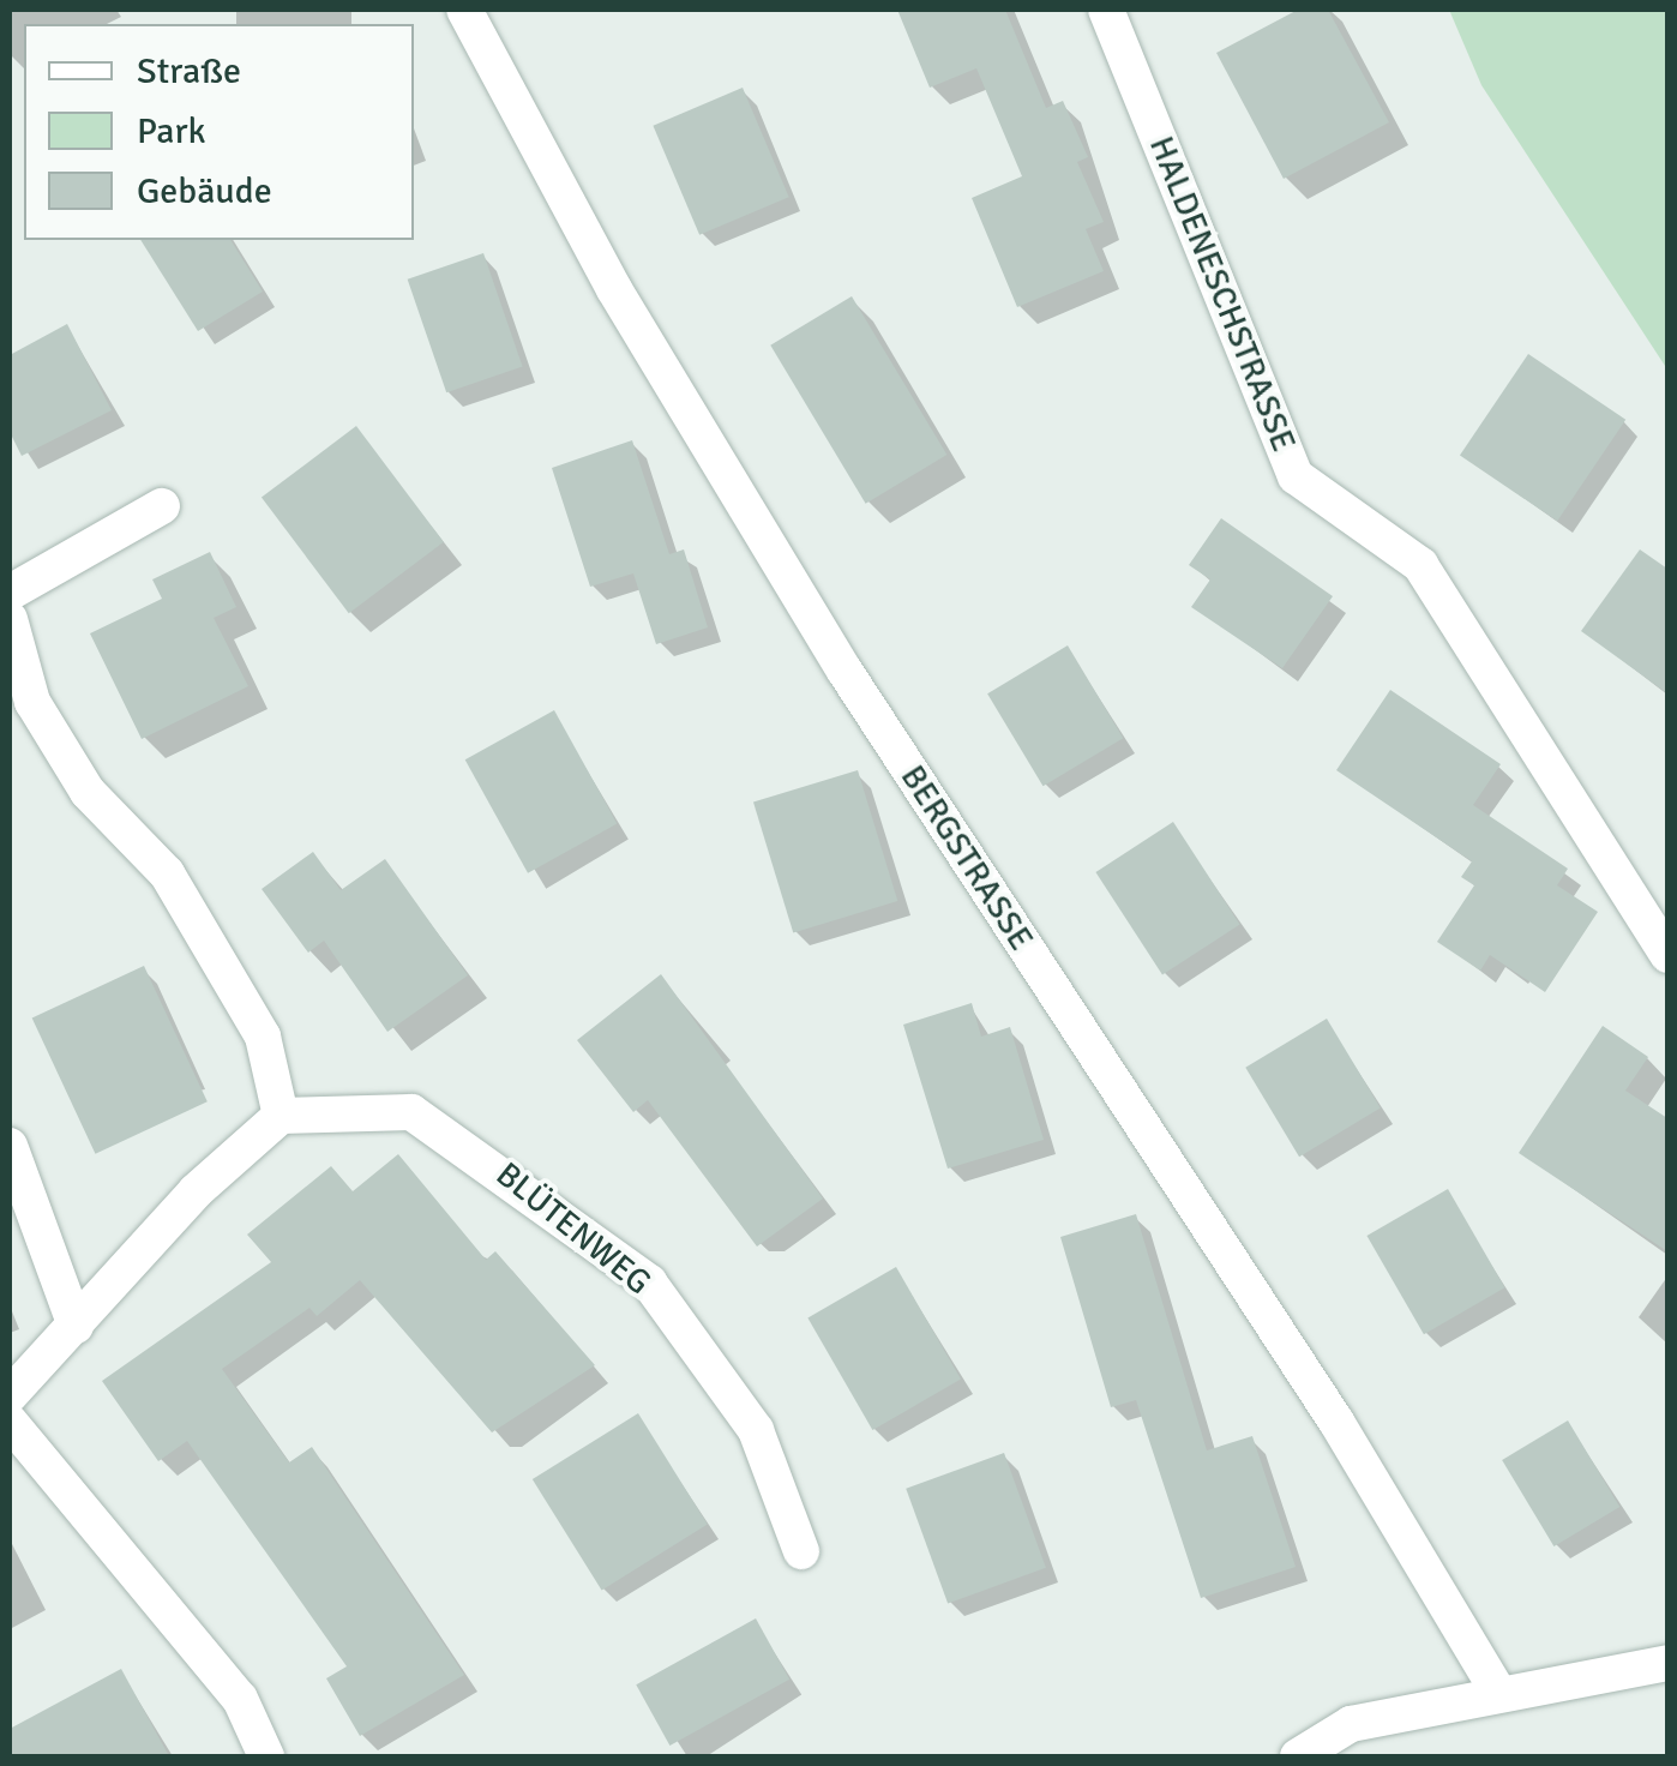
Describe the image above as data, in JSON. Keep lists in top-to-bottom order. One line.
{"streets":{"street":["HALDENESCHSTRASSE","BERGSTRASSE","BLÜTENWEG"]},"legend":["Straße","Park","Gebäude"]}
